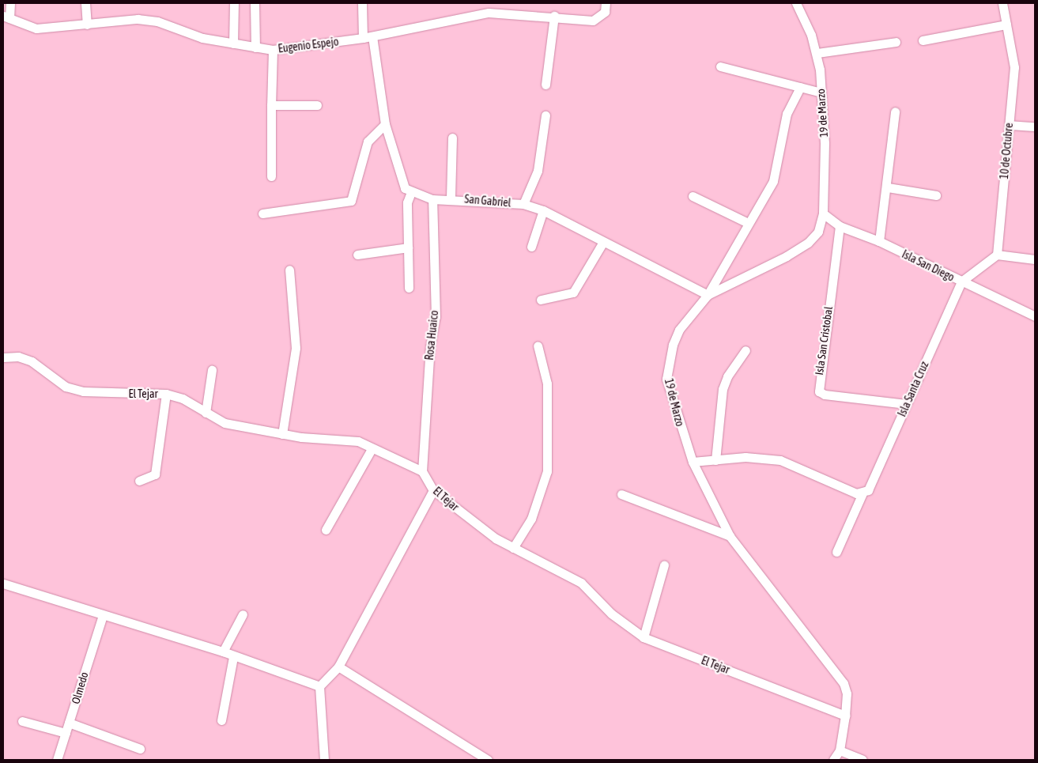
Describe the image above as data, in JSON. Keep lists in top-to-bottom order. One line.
{"streets":{"street":["Eugenio Espejo","19 de Marzo","10 de Octubre","San Gabriel","Isla San Diego","Rosa Huaico","Isla San Cristobal","Isla Santa Cruz","El Tejar","Olmedo"]},"crossings":[["19 de Marzo","San Gabriel"],["19 de Marzo","Isla San Diego"],["19 de Marzo","El Tejar"],["San Gabriel","Rosa Huaico"],["Isla San Diego","Isla San Cristobal"],["Isla San Diego","Isla Santa Cruz"],["Rosa Huaico","El Tejar"],["Isla San Cristobal","Isla Santa Cruz"]]}
